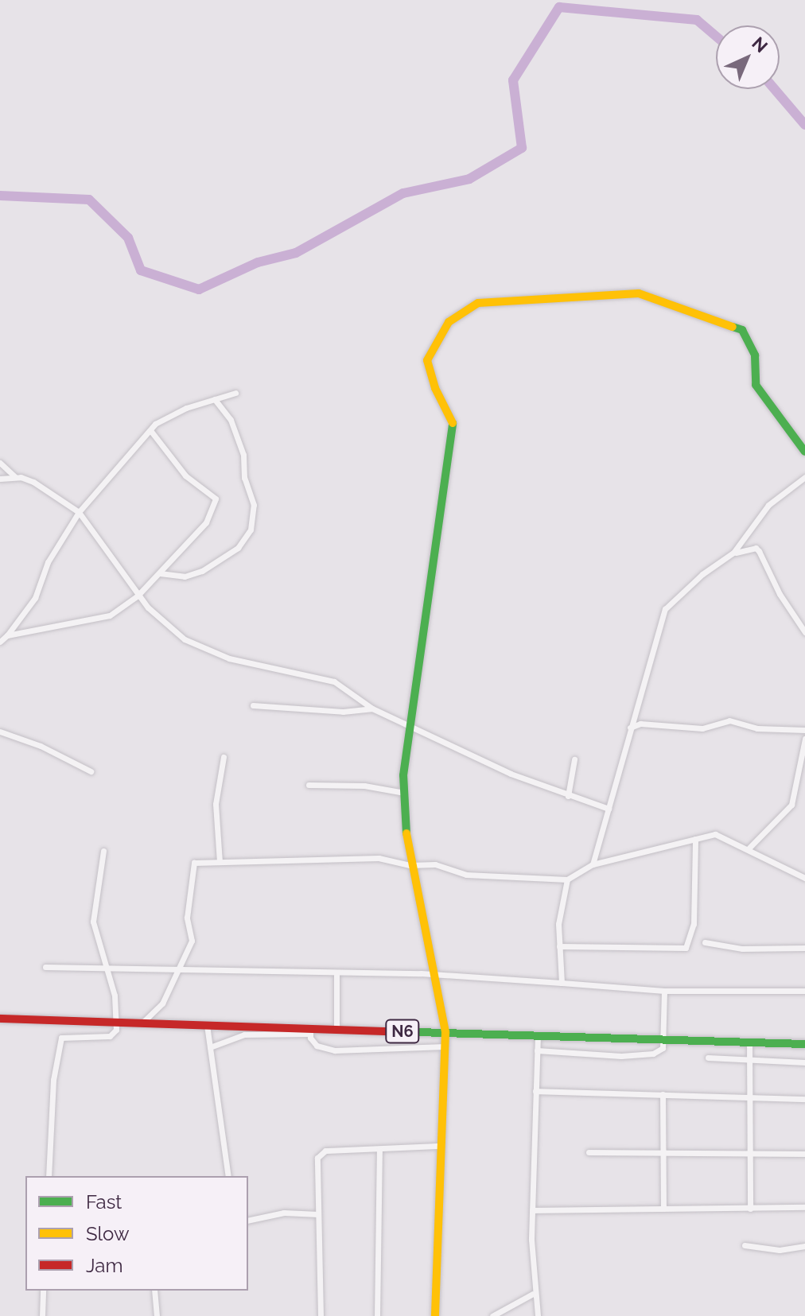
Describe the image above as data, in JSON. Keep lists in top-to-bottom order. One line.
{"streets":{"main road":["N6"]},"legend":["Fast","Slow","Jam"],"north":"top right"}
